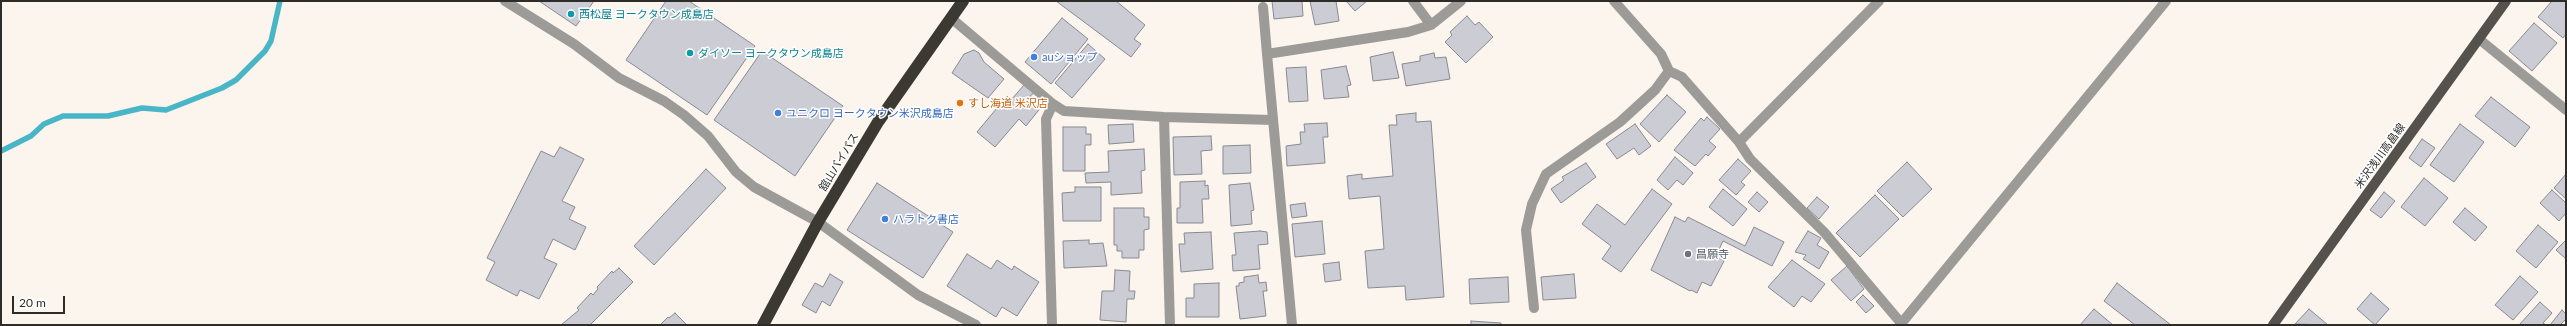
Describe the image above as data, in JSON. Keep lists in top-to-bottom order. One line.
{"streets":{"highway":["舘山バイパス"],"main road":["米沢浅川高畠線"]},"places":["西松屋 ヨークタウン成島店","ダイソー ヨークタウン成島店","auショップ","すし海道 米沢店","ユニクロ ヨークタウン米沢成島店","ハラトク書店","昌願寺"],"scale_bar":"20 m"}
